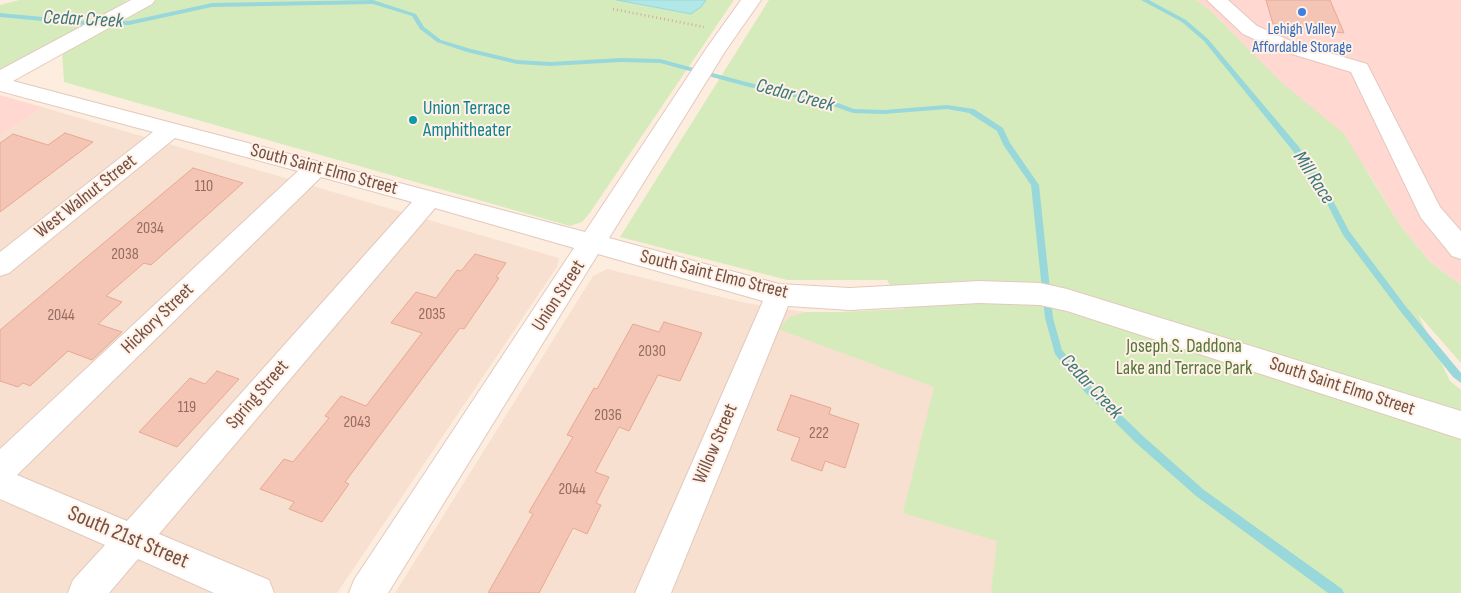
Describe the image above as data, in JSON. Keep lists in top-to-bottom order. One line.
{"streets":{"street":["South Saint Elmo Street","West Walnut Street","Union Street","Hickory Street","Spring Street","Willow Street","South 21st Street"]},"crossings":[["South Saint Elmo Street","West Walnut Street"],["South Saint Elmo Street","Union Street"],["South Saint Elmo Street","Hickory Street"],["South Saint Elmo Street","Spring Street"],["South Saint Elmo Street","Willow Street"],["Spring Street","South 21st Street"]],"water":["Cedar Creek","Mill Race"],"parks":["Joseph S. Daddona Lake and Terrace Park"],"places":["Lehigh Valley Affordable Storage","Union Terrace Amphitheater"],"house_numbers":["110","2034","2038","2035","2044","2030","119","2036","2043","222","2044"]}
